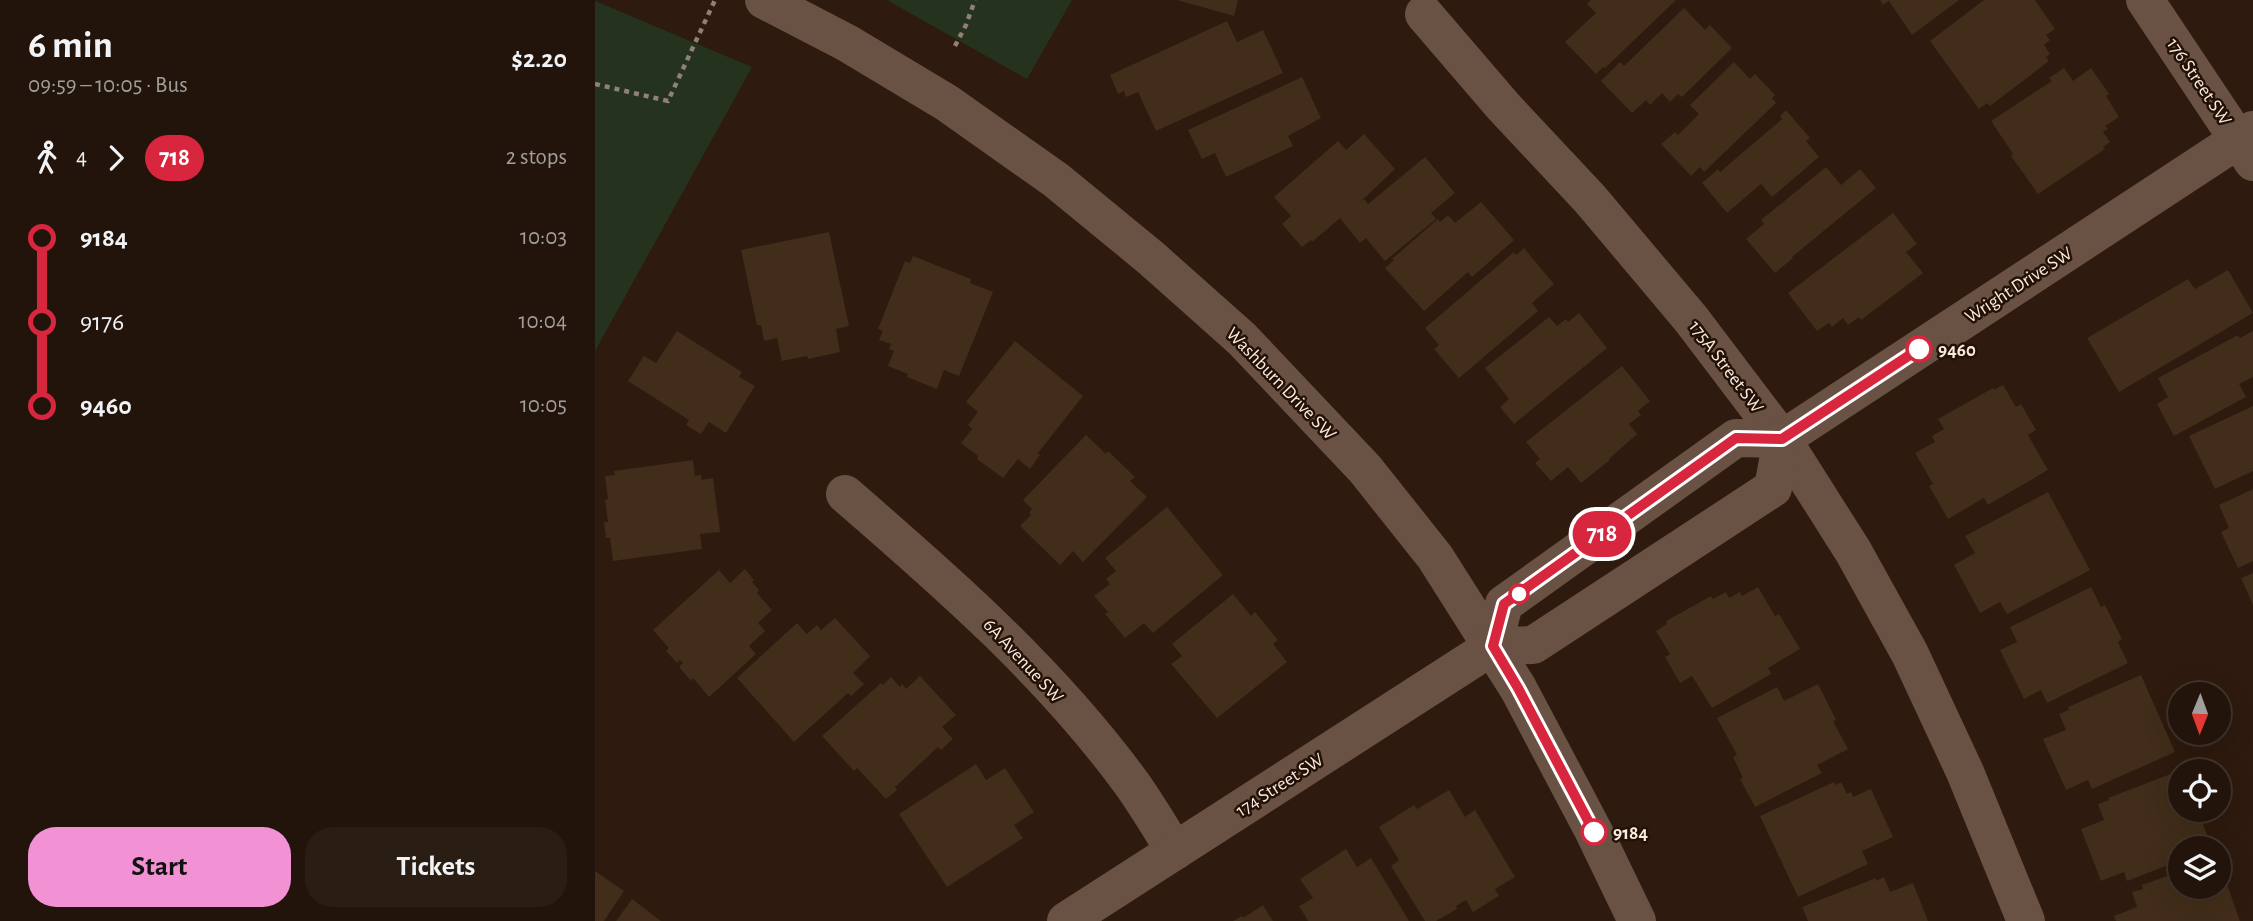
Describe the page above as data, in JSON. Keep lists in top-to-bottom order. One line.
{"streets":{"street":["176 Street SW","Wright Drive SW","175A Street SW","Washburn Drive SW","6A Avenue SW","174 Street SW"]},"crossings":[["176 Street SW","Wright Drive SW"],["Wright Drive SW","175A Street SW"],["Washburn Drive SW","174 Street SW"],["6A Avenue SW","174 Street SW"]],"places":["9460","9184"],"lines":["bus line 718"],"north":"bottom","page":{"heading":["6 min","09:59 – 10:05 · Bus","$2.20"],"on_map":"718","legs":["4","718","2 stops"],"list":[{"name":"9184","value":"10:03"},{"name":"9176","value":"10:04"},{"name":"9460","value":"10:05"}],"buttons":["Start","Tickets"]}}
